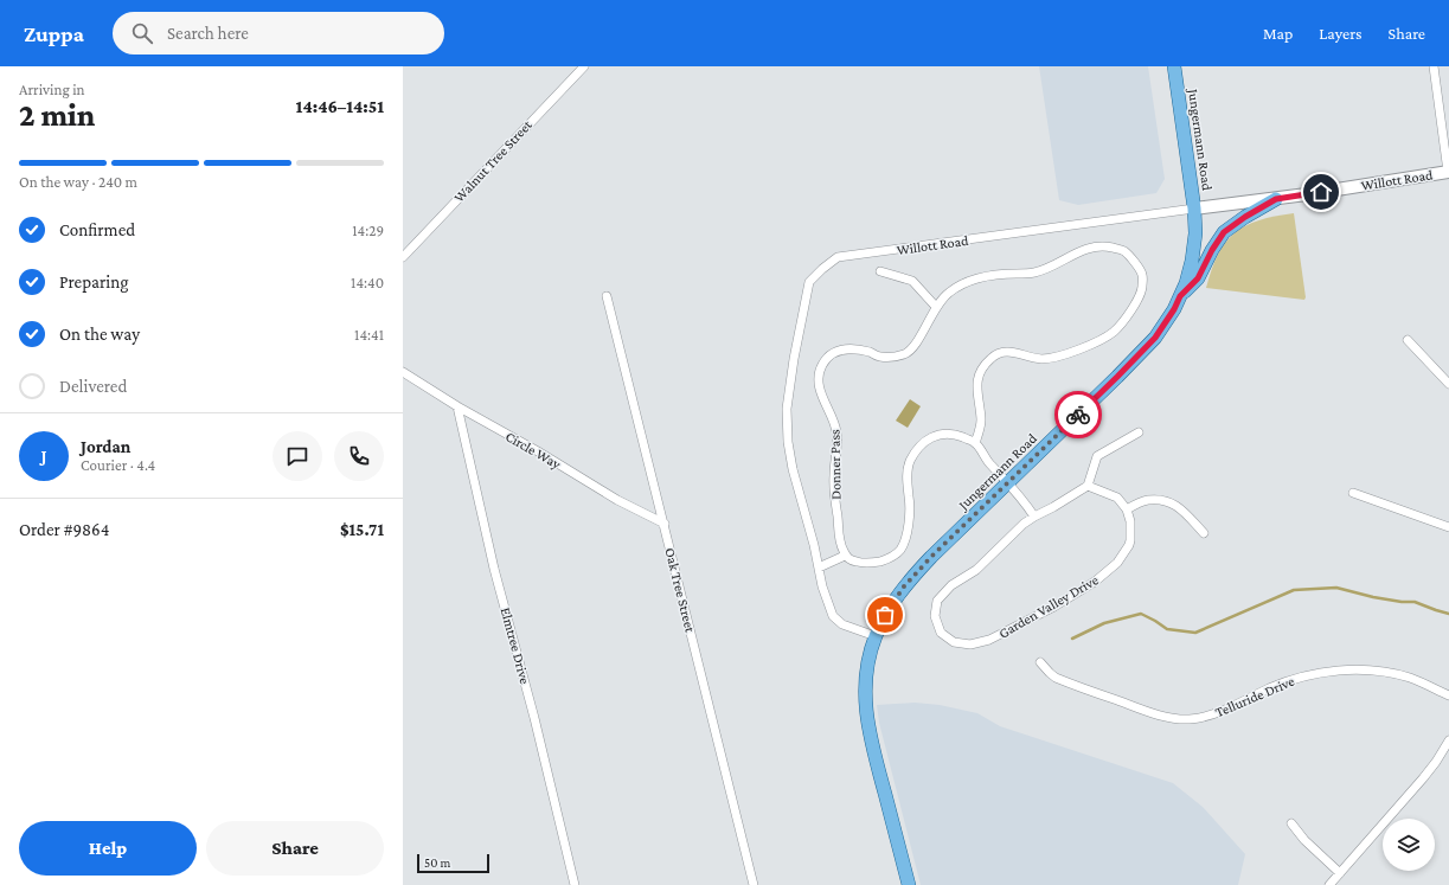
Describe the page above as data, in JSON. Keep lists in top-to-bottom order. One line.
{"streets":{"main road":["Jungermann Road","Willott Road"],"street":["Walnut Tree Street","Circle Way","Donner Pass","Oak Tree Street","Garden Valley Drive","Elmtree Drive","Telluride Drive"]},"crossings":[["Jungermann Road","Willott Road"],["Circle Way","Oak Tree Street"],["Circle Way","Elmtree Drive"]],"scale_bar":"50 m","page":{"header":"Zuppa","search":"Search here","nav":["Map","Layers","Share"],"heading":["2 min","Arriving in","14:46–14:51"],"panel":["Jordan","Courier · 4.4","Order #9864","$15.71"],"bar":"On the way · 240 m","list":[["Confirmed","14:29"],["Preparing","14:40"],["On the way","14:41"],"Delivered"],"round":"J","buttons":["Help","Share"],"scale":"50 m"}}
